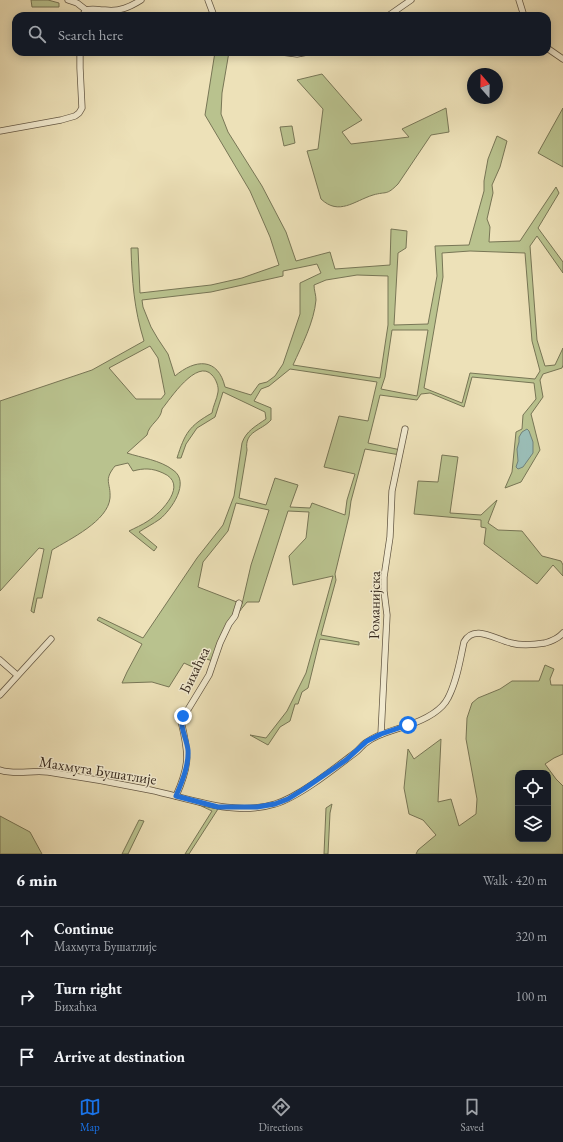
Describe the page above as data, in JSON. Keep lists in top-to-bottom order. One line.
{"streets":{"street":["Романијска","Бихаћка","Махмута Бушатлије"]},"crossings":[["Романијска","Махмута Бушатлије"],["Бихаћка","Махмута Бушатлије"]],"north":"top","page":{"search":"Search here","heading":["6 min","Walk · 420 m"],"list":[["Continue","Махмута Бушатлије","320 m"],["Turn right","Бихаћка","100 m"],"Arrive at destination"],"nav":["Map","Directions","Saved"]}}
